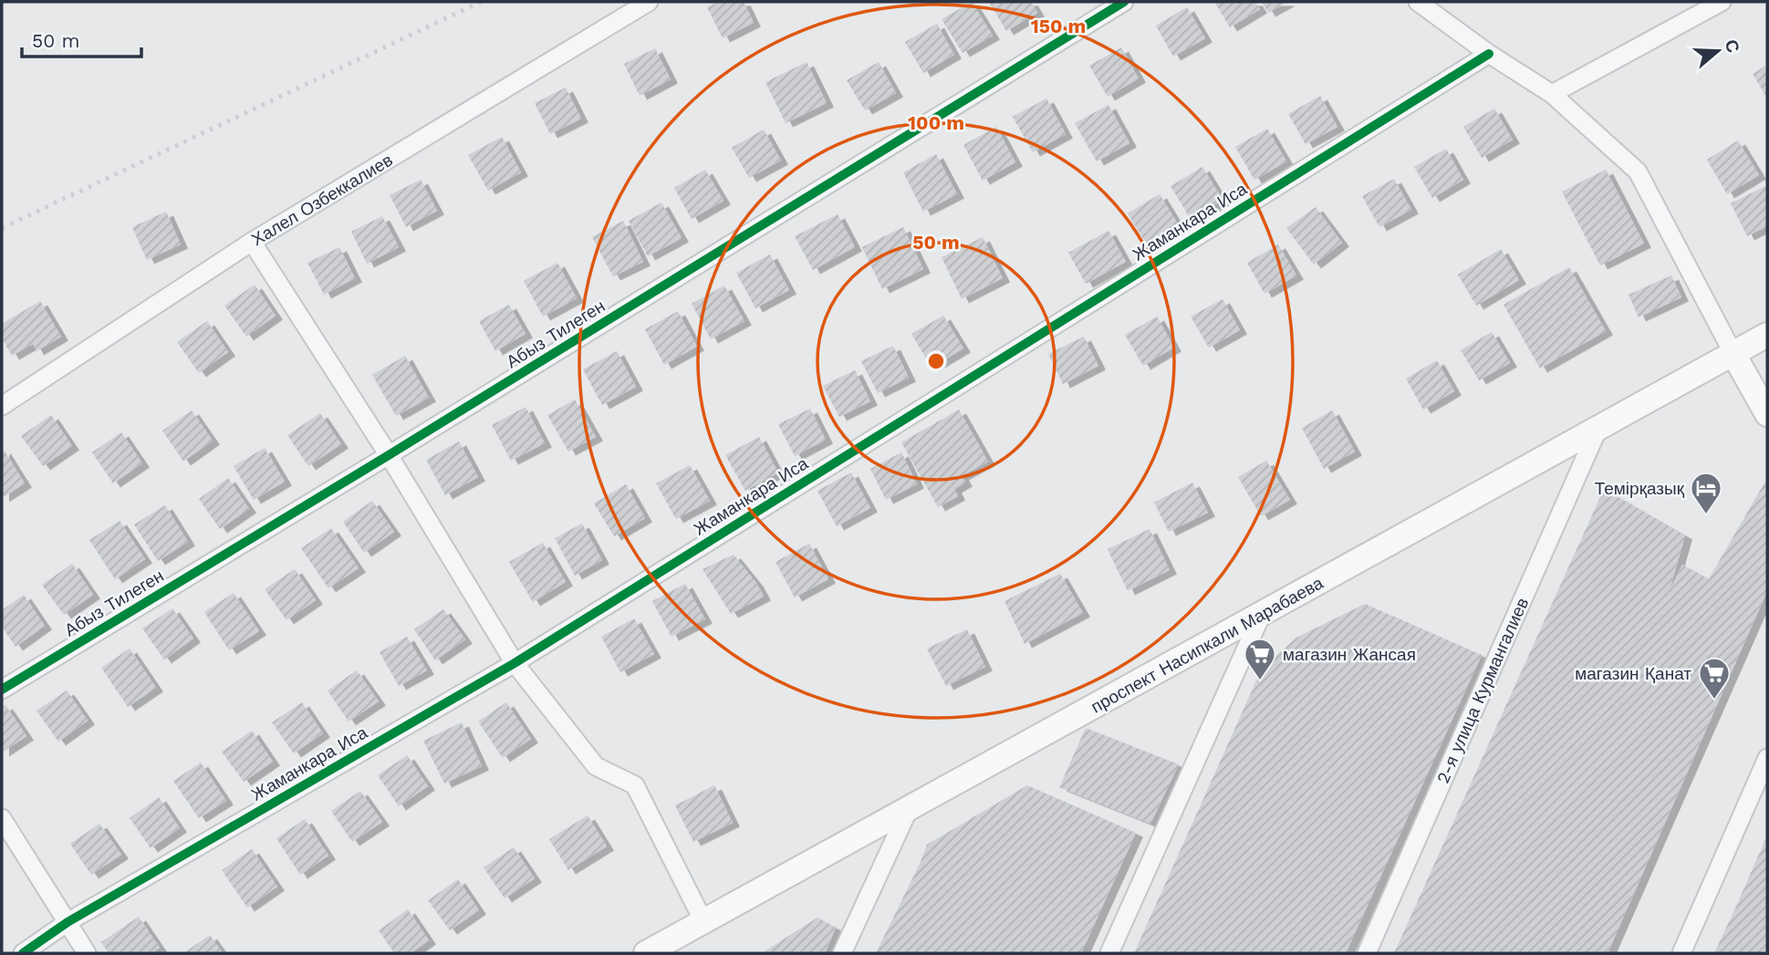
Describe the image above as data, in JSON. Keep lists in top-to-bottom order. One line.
{"streets":{"main road":["проспект Насипкали Марабаева"],"street":["Халел Озбеккалиев","Жаманкара Иса","Абыз Тилеген","2-я улица Курмангалиев"]},"crossings":[["проспект Насипкали Марабаева","2-я улица Курмангалиев"]],"places":{"hotel":["Темірқазық"],"supermarket":["магазин Жансая","магазин Қанат"]},"scale_bar":"50 m","north":"right","rings":["150 m","100 m","50 m"]}
